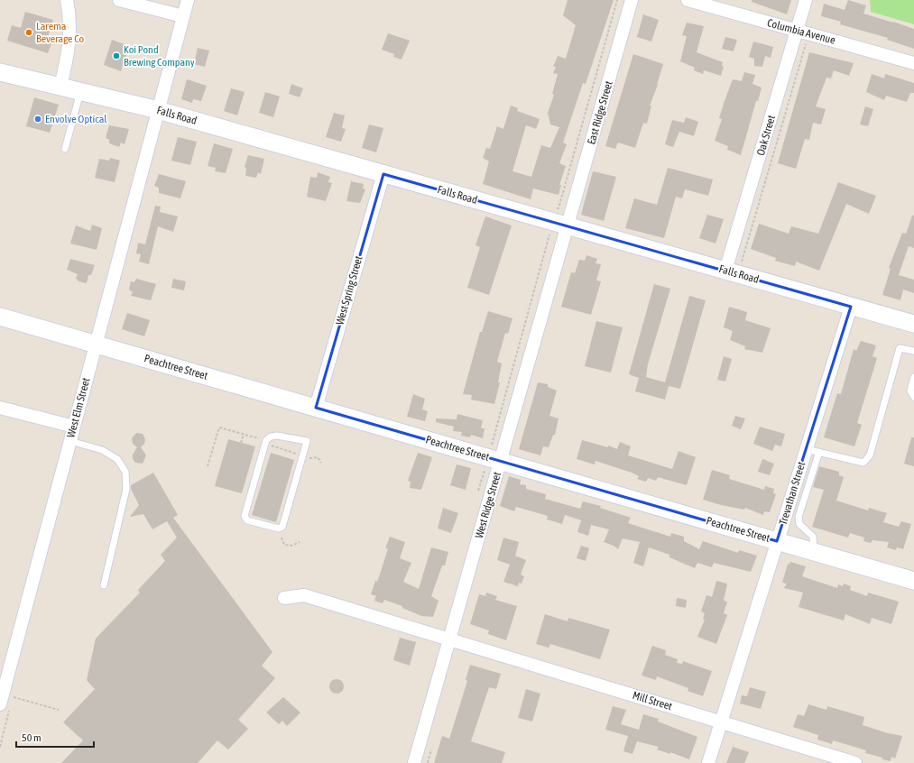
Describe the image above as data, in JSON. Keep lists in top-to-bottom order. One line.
{"streets":{"main road":["Falls Road","Peachtree Street"],"street":["Columbia Avenue","East Ridge Street","Oak Street","West Spring Street","West Elm Street","Trevathan Street","West Ridge Street","Mill Street"]},"crossings":[["Columbia Avenue","Oak Street"],["East Ridge Street","Falls Road"],["East Ridge Street","West Ridge Street"],["Falls Road","Oak Street"],["Falls Road","West Spring Street"],["Falls Road","West Elm Street"],["Falls Road","Trevathan Street"],["Falls Road","West Ridge Street"],["West Spring Street","Peachtree Street"],["Peachtree Street","West Elm Street"],["Peachtree Street","Trevathan Street"],["Peachtree Street","West Ridge Street"],["Trevathan Street","Mill Street"],["West Ridge Street","Mill Street"]],"places":["Larema Beverage Co","Koi Pond Brewing Company","Envolve Optical"],"scale_bar":"50 m"}
